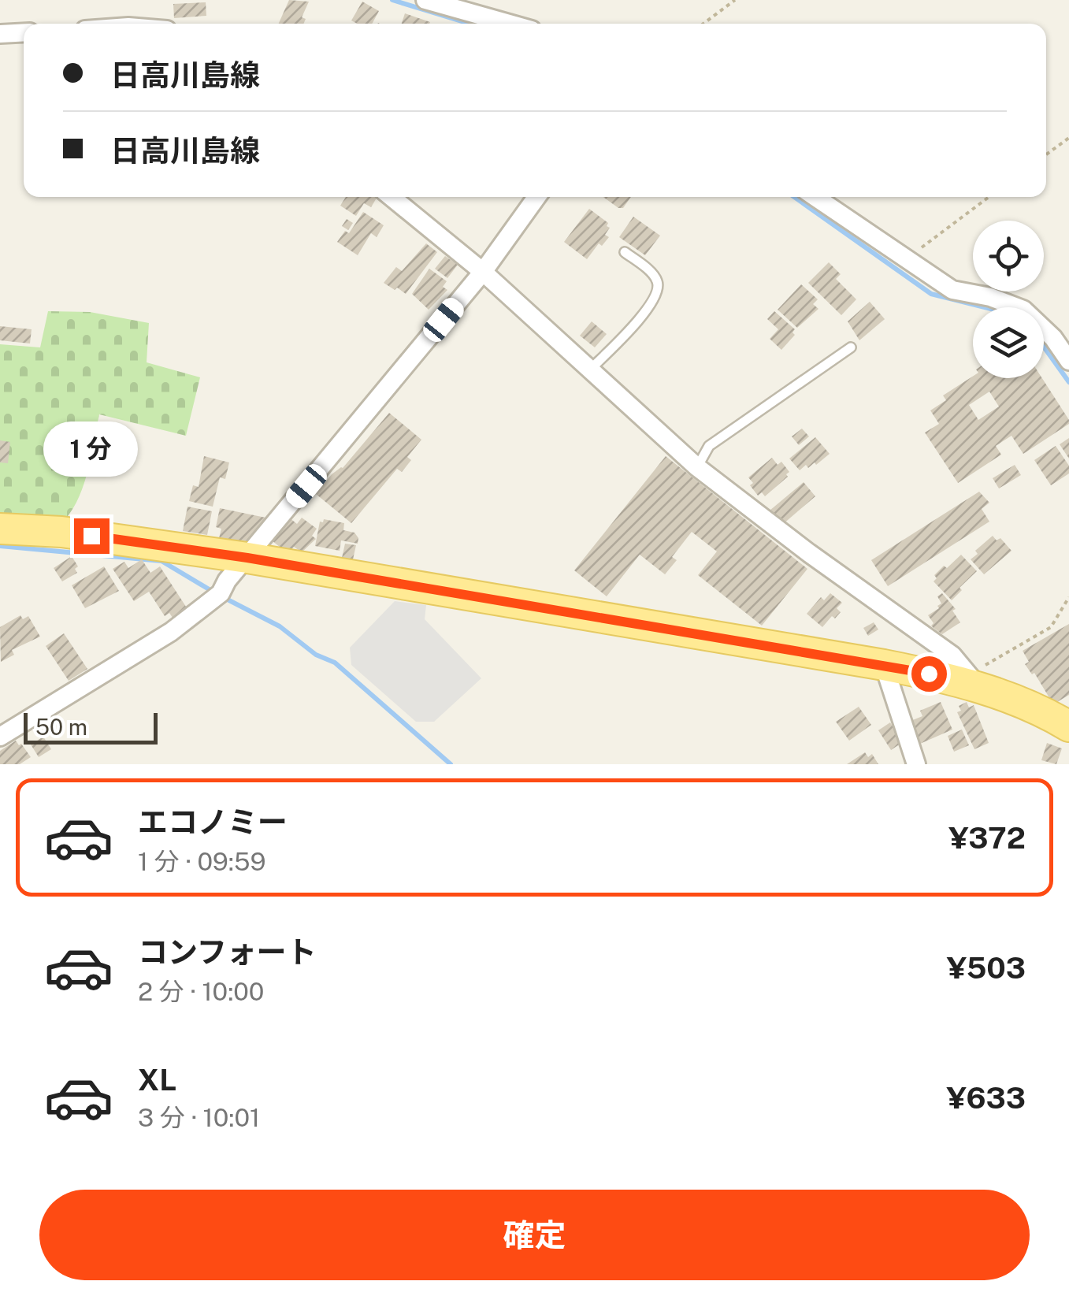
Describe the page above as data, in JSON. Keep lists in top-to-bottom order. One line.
{"scale_bar":"50 m","page":{"banner":["日高川島線","日高川島線"],"bubble":"1 分","scale":"50 m","list":[{"name":"エコノミー","note":"1 分 · 09:59","value":"¥372"},{"name":"コンフォート","note":"2 分 · 10:00","value":"¥503"},{"name":"XL","note":"3 分 · 10:01","value":"¥633"}],"buttons":"確定"}}
